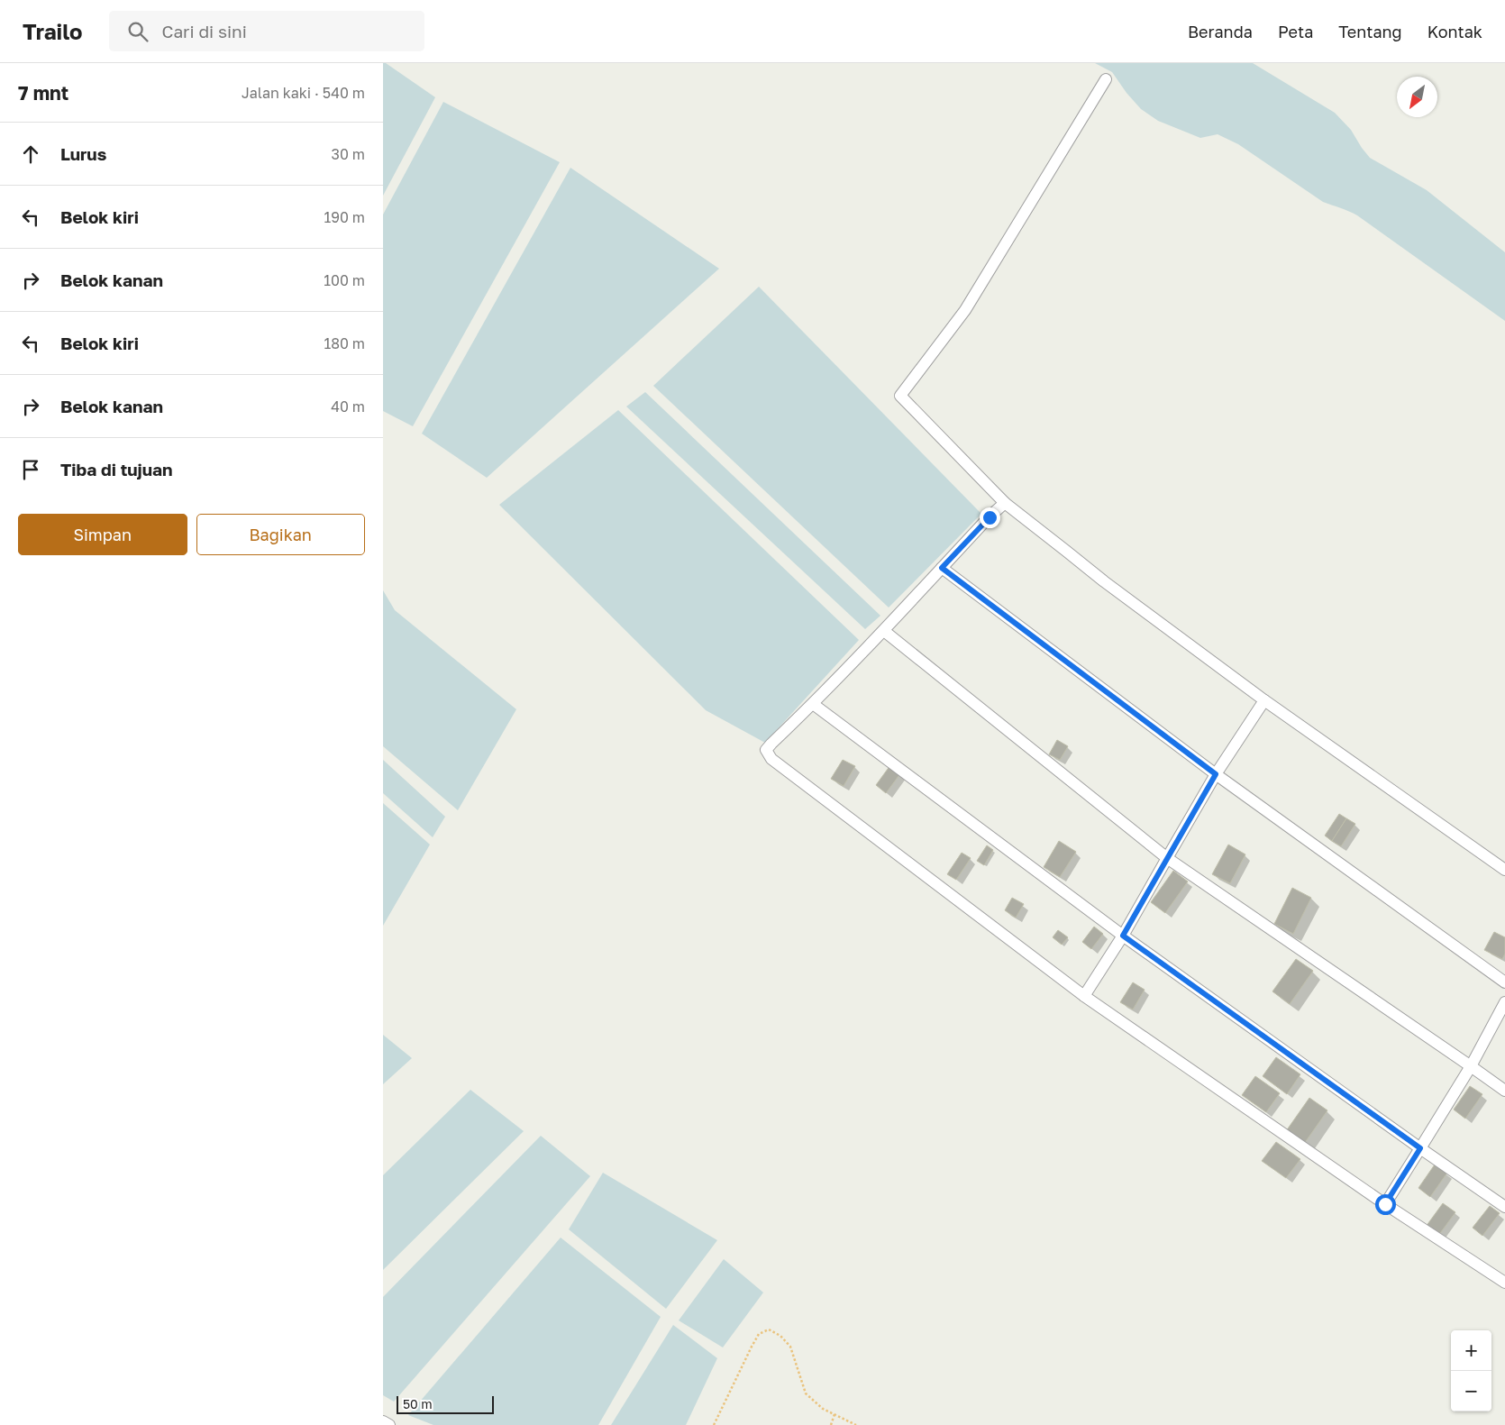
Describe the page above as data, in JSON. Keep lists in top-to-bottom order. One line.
{"scale_bar":"50 m","north":"bottom left","page":{"header":"Trailo","search":"Cari di sini","nav":["Beranda","Peta","Tentang","Kontak"],"heading":["7 mnt","Jalan kaki · 540 m"],"list":[["Lurus","30 m"],["Belok kiri","190 m"],["Belok kanan","100 m"],["Belok kiri","180 m"],["Belok kanan","40 m"],"Tiba di tujuan"],"buttons":["Simpan","Bagikan"],"map_buttons":["+","−"],"scale":"50 m"}}
